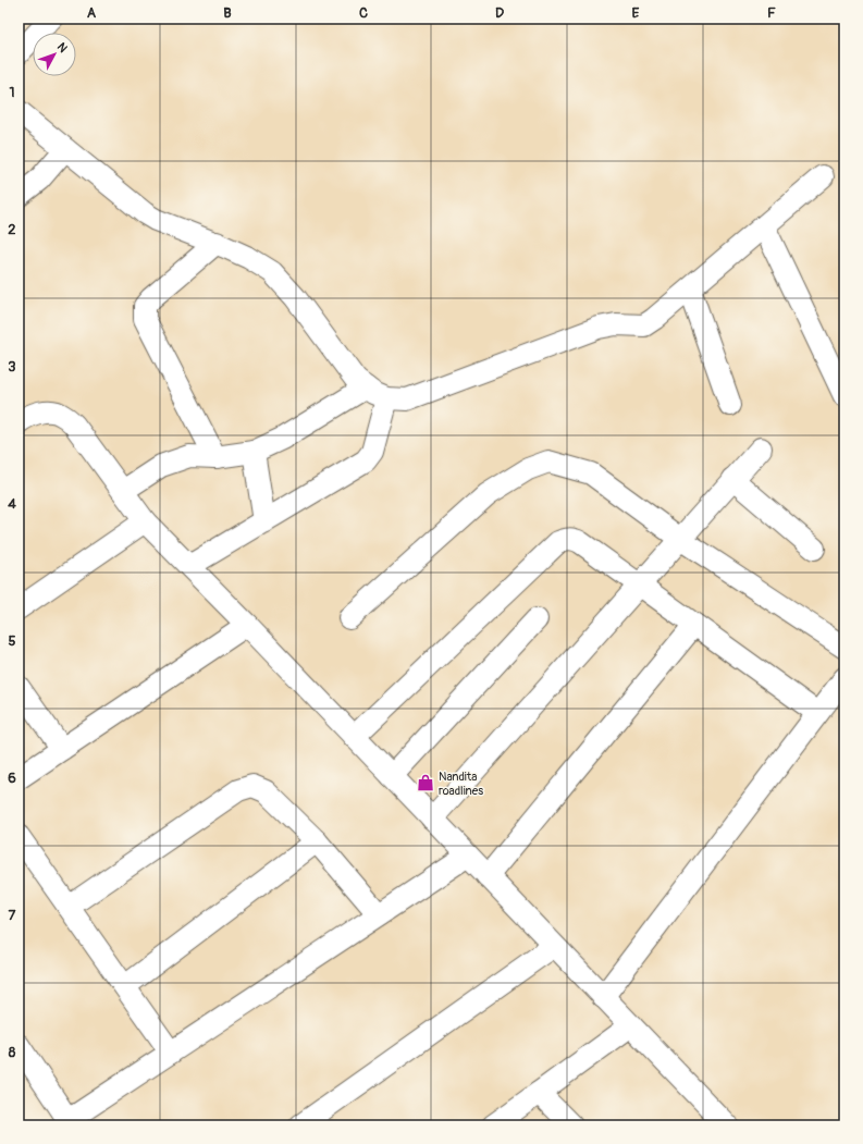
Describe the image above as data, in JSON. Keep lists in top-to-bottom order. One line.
{"places":{"shop":["Nandita roadlines"]},"north":"top right","grid":{"columns":["A","B","C","D","E","F"],"rows":["1","2","3","4","5","6","7","8"]}}
